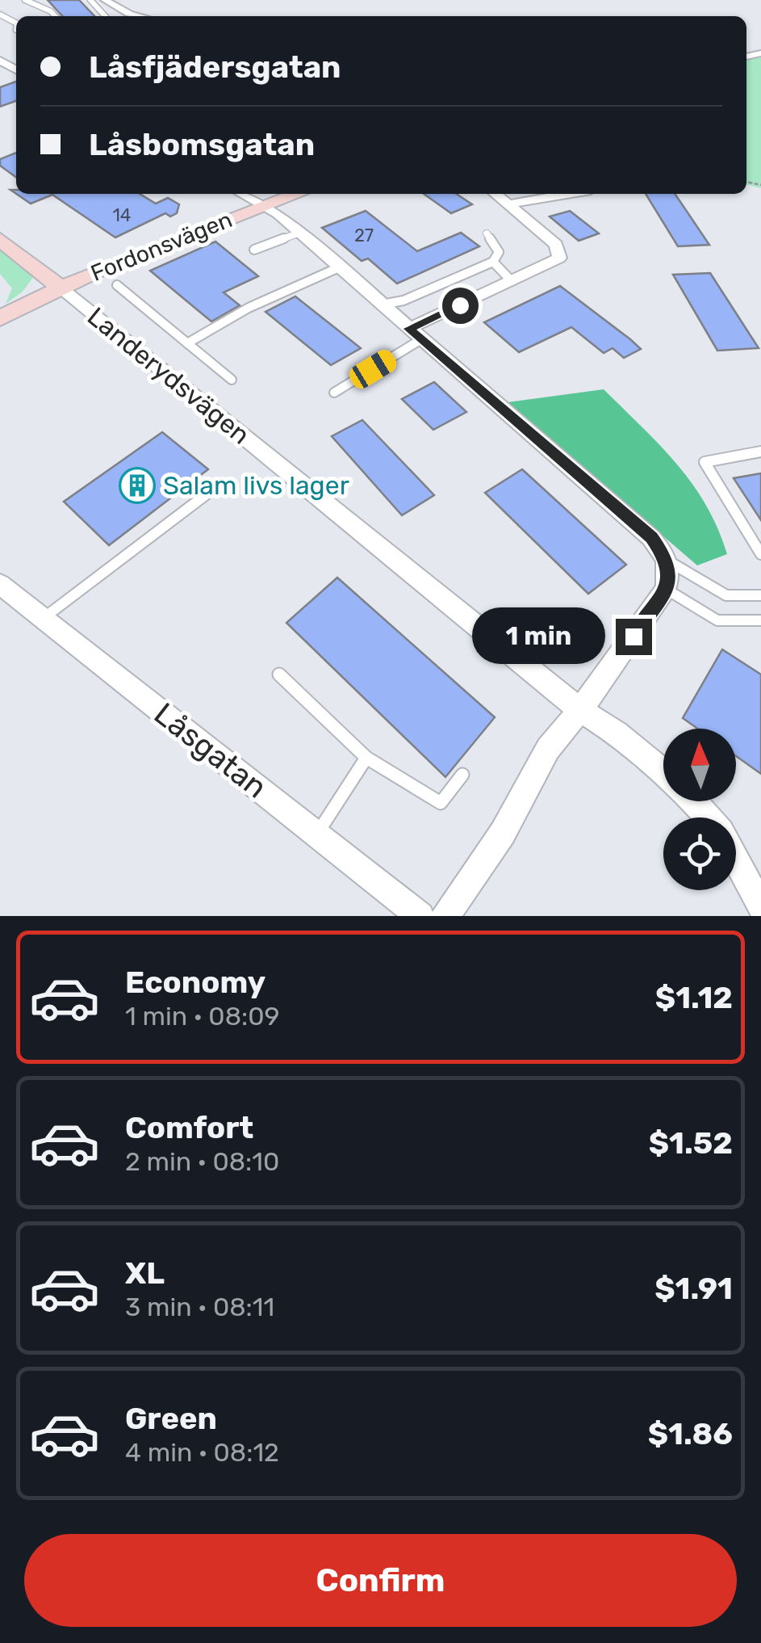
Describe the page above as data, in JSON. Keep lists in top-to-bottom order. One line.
{"streets":{"street":["Fordonsvägen","Landerydsvägen","Låsgatan"]},"crossings":[["Fordonsvägen","Landerydsvägen"]],"places":{"building":["Salam livs lager"]},"house_numbers":["14","27"],"north":"top","page":{"banner":["Låsfjädersgatan","Låsbomsgatan"],"bubble":"1 min","list":[{"name":"Economy","note":"1 min · 08:09","value":"$1.12"},{"name":"Comfort","note":"2 min · 08:10","value":"$1.52"},{"name":"XL","note":"3 min · 08:11","value":"$1.91"},{"name":"Green","note":"4 min · 08:12","value":"$1.86"}],"buttons":"Confirm"}}
